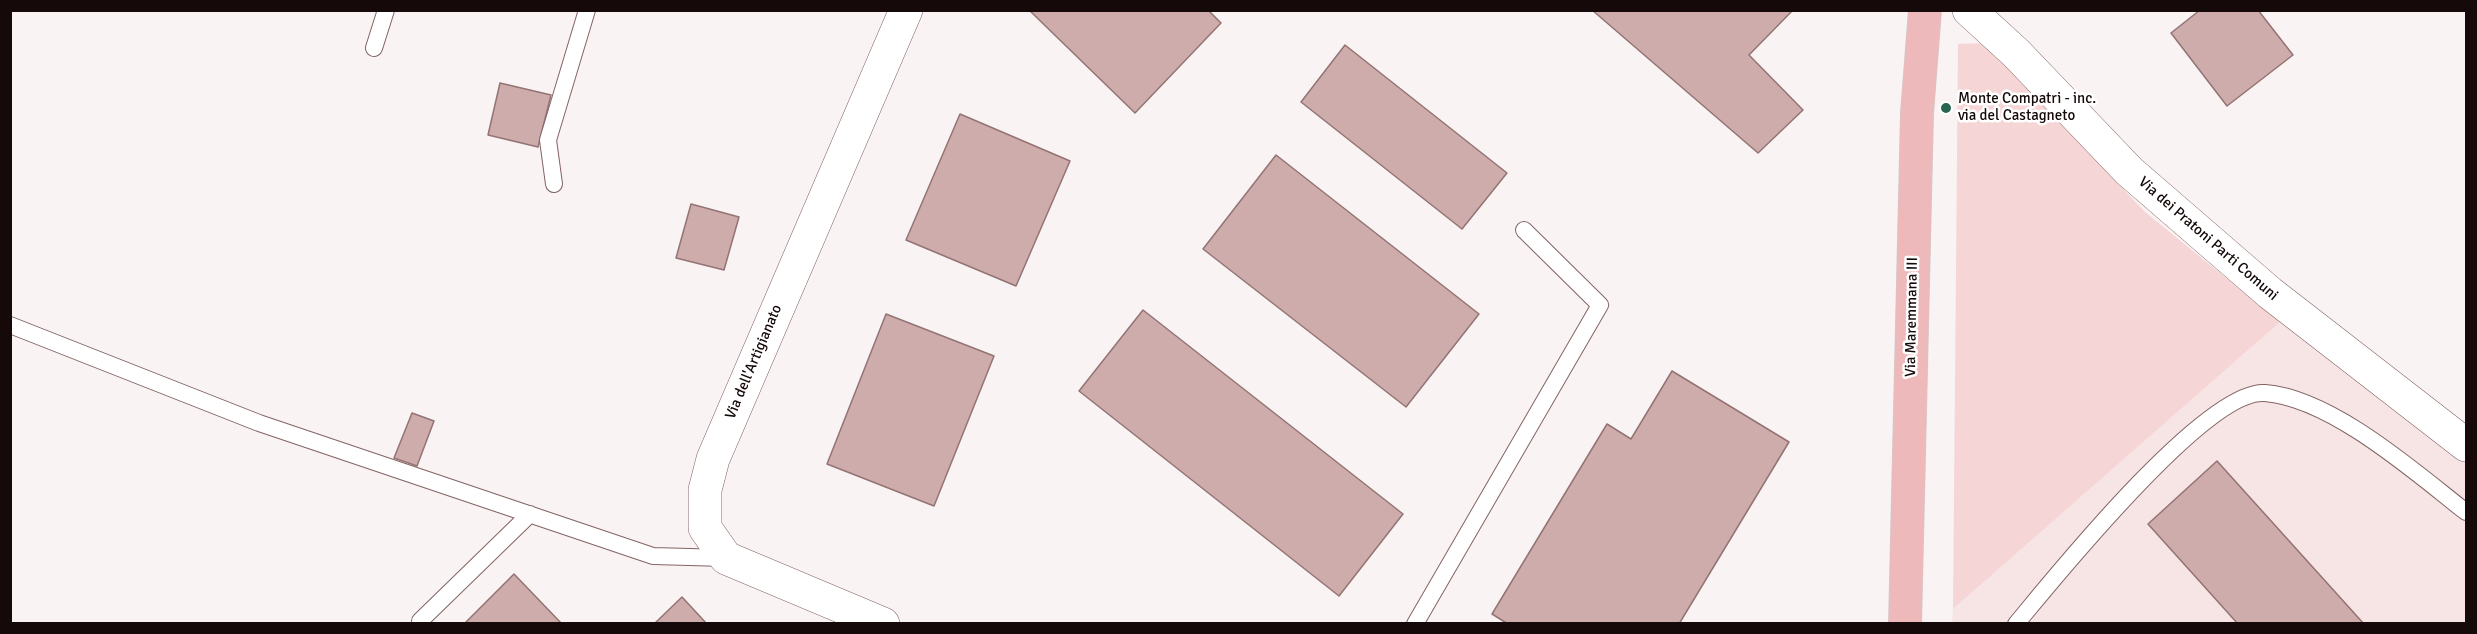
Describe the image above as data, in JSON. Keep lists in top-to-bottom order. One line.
{"streets":{"main road":["Via Maremmana III"],"street":["Via dei Pratoni Parti Comuni","Via dell'Artigianato"]},"places":["Monte Compatri - inc. via del Castagneto"]}
